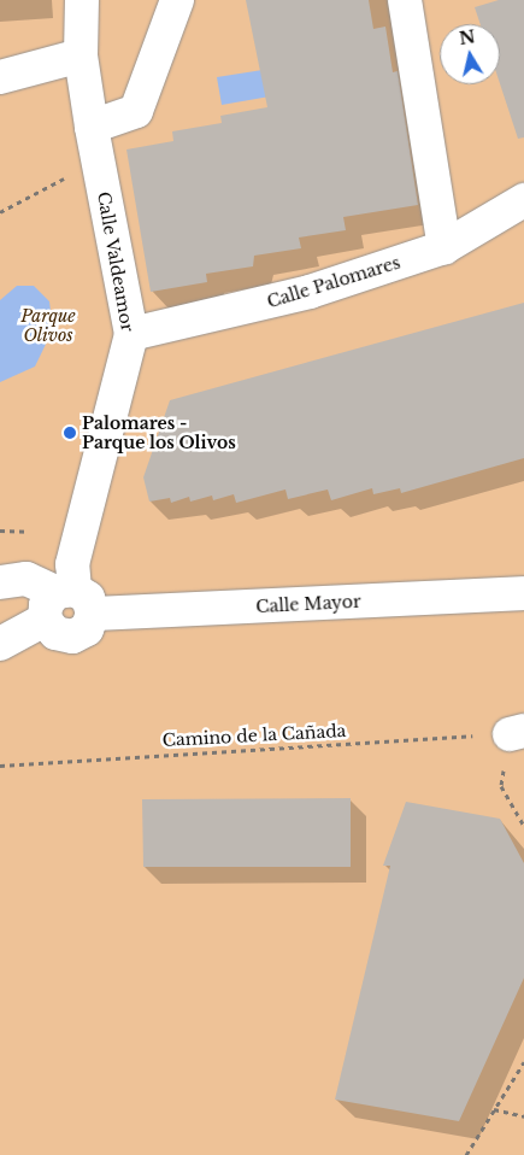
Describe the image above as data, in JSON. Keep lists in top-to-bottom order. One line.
{"streets":{"street":["Calle Valdeamor","Calle Palomares","Calle Mayor"],"path":["Camino de la Cañada"]},"crossings":[["Calle Valdeamor","Calle Palomares"],["Calle Valdeamor","Calle Mayor"]],"parks":["Parque Olivos"],"places":["Palomares - Parque los Olivos"],"north":"top"}
